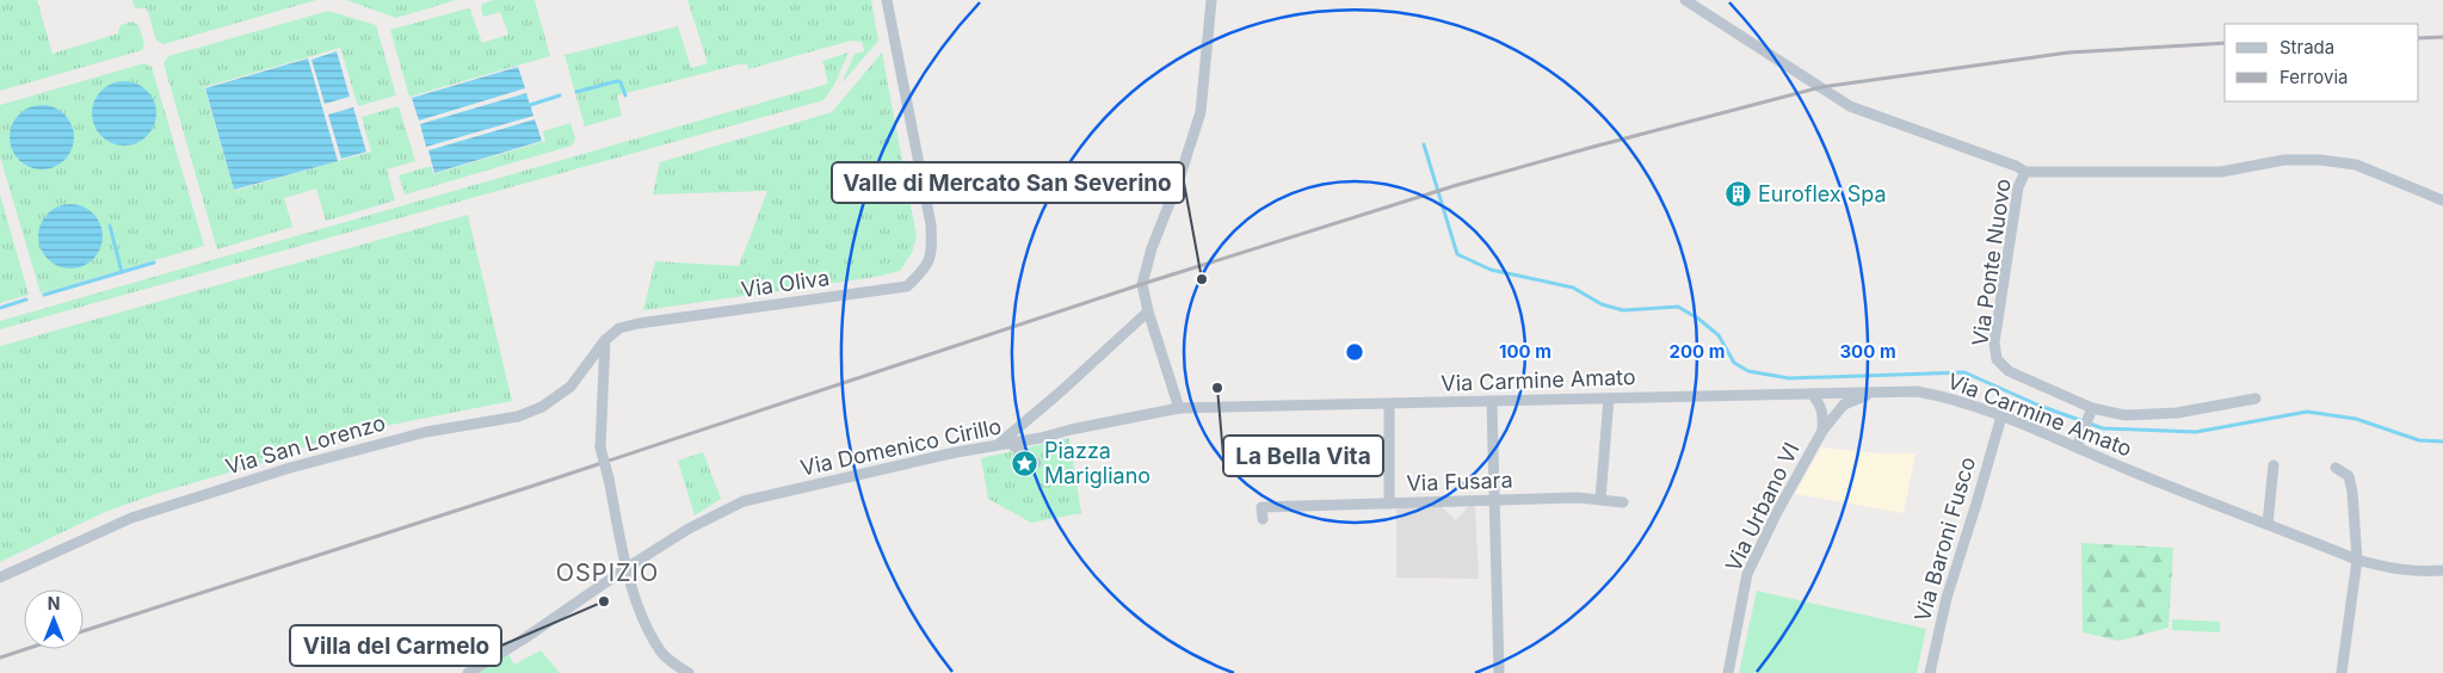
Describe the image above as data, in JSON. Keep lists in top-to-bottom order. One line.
{"streets":{"street":["Via Ponte Nuovo","Via Oliva","Via Carmine Amato","Via San Lorenzo","Via Domenico Cirillo","Via Fusara","Via Urbano VI","Via Baroni Fusco"]},"crossings":[["Via Oliva","Via San Lorenzo"],["Via Carmine Amato","Via Domenico Cirillo"],["Via Carmine Amato","Via Urbano VI"],["Via Carmine Amato","Via Baroni Fusco"]],"districts":["OSPIZIO"],"places":{"building":["Euroflex Spa"],"other":["Valle di Mercato San Severino","La Bella Vita","Villa del Carmelo"],"place":["Piazza Marigliano"]},"legend":["Strada","Ferrovia"],"north":"top","rings":["100 m","200 m","300 m"]}
